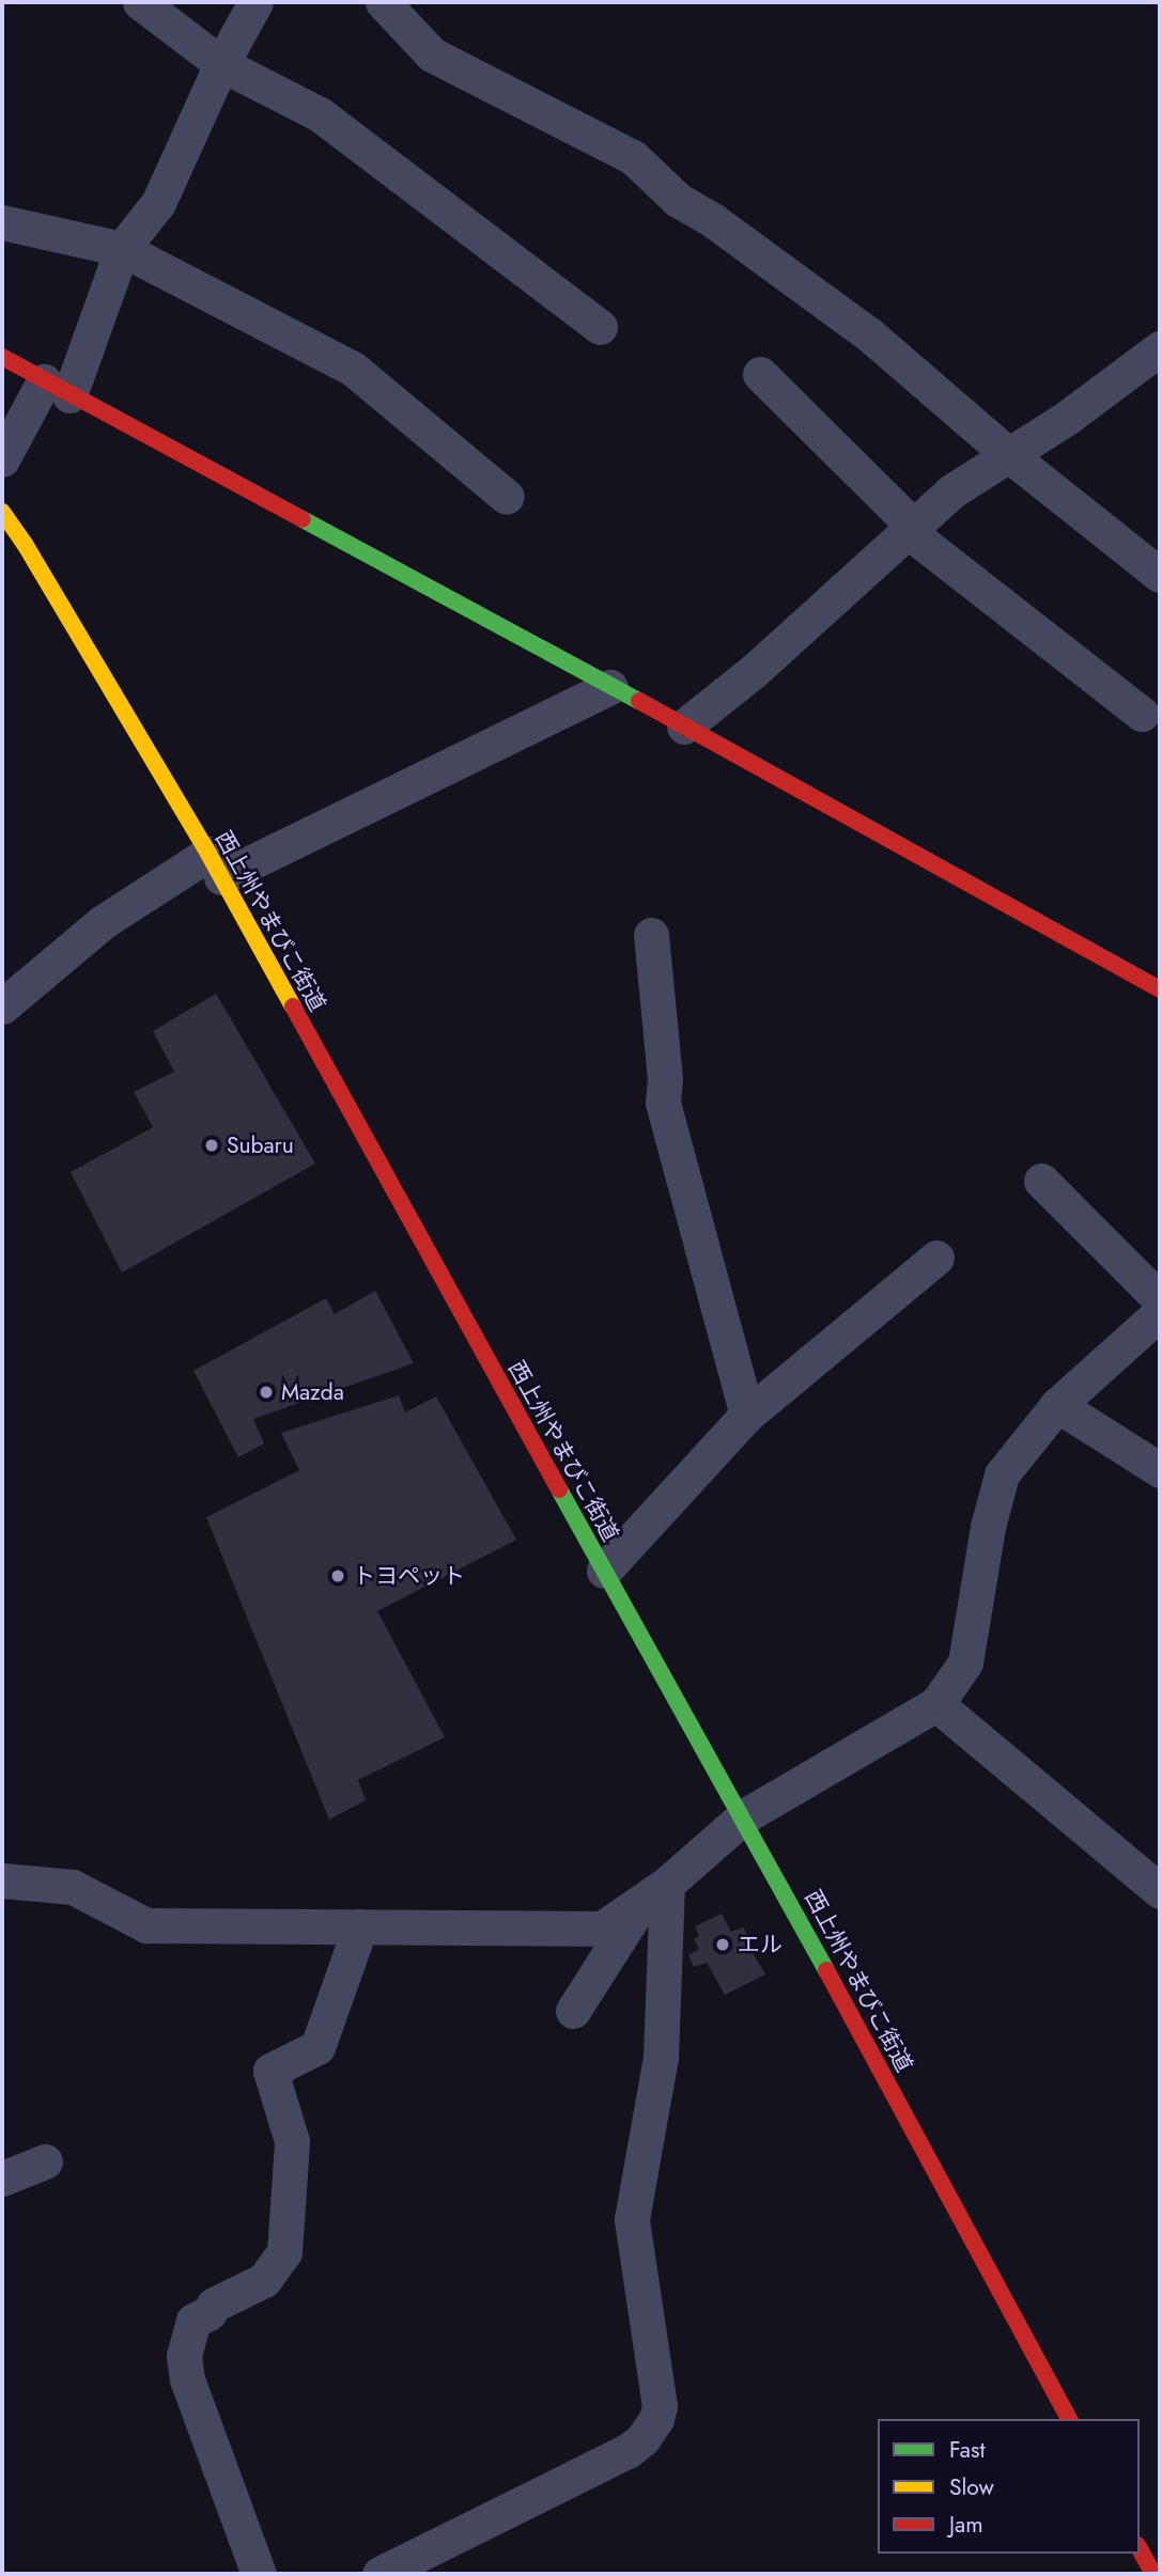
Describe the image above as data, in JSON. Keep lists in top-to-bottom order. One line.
{"streets":{"main road":["西上州やまびこ街道"]},"places":["Subaru","Mazda","トヨペット","エル"],"legend":["Fast","Slow","Jam"]}
